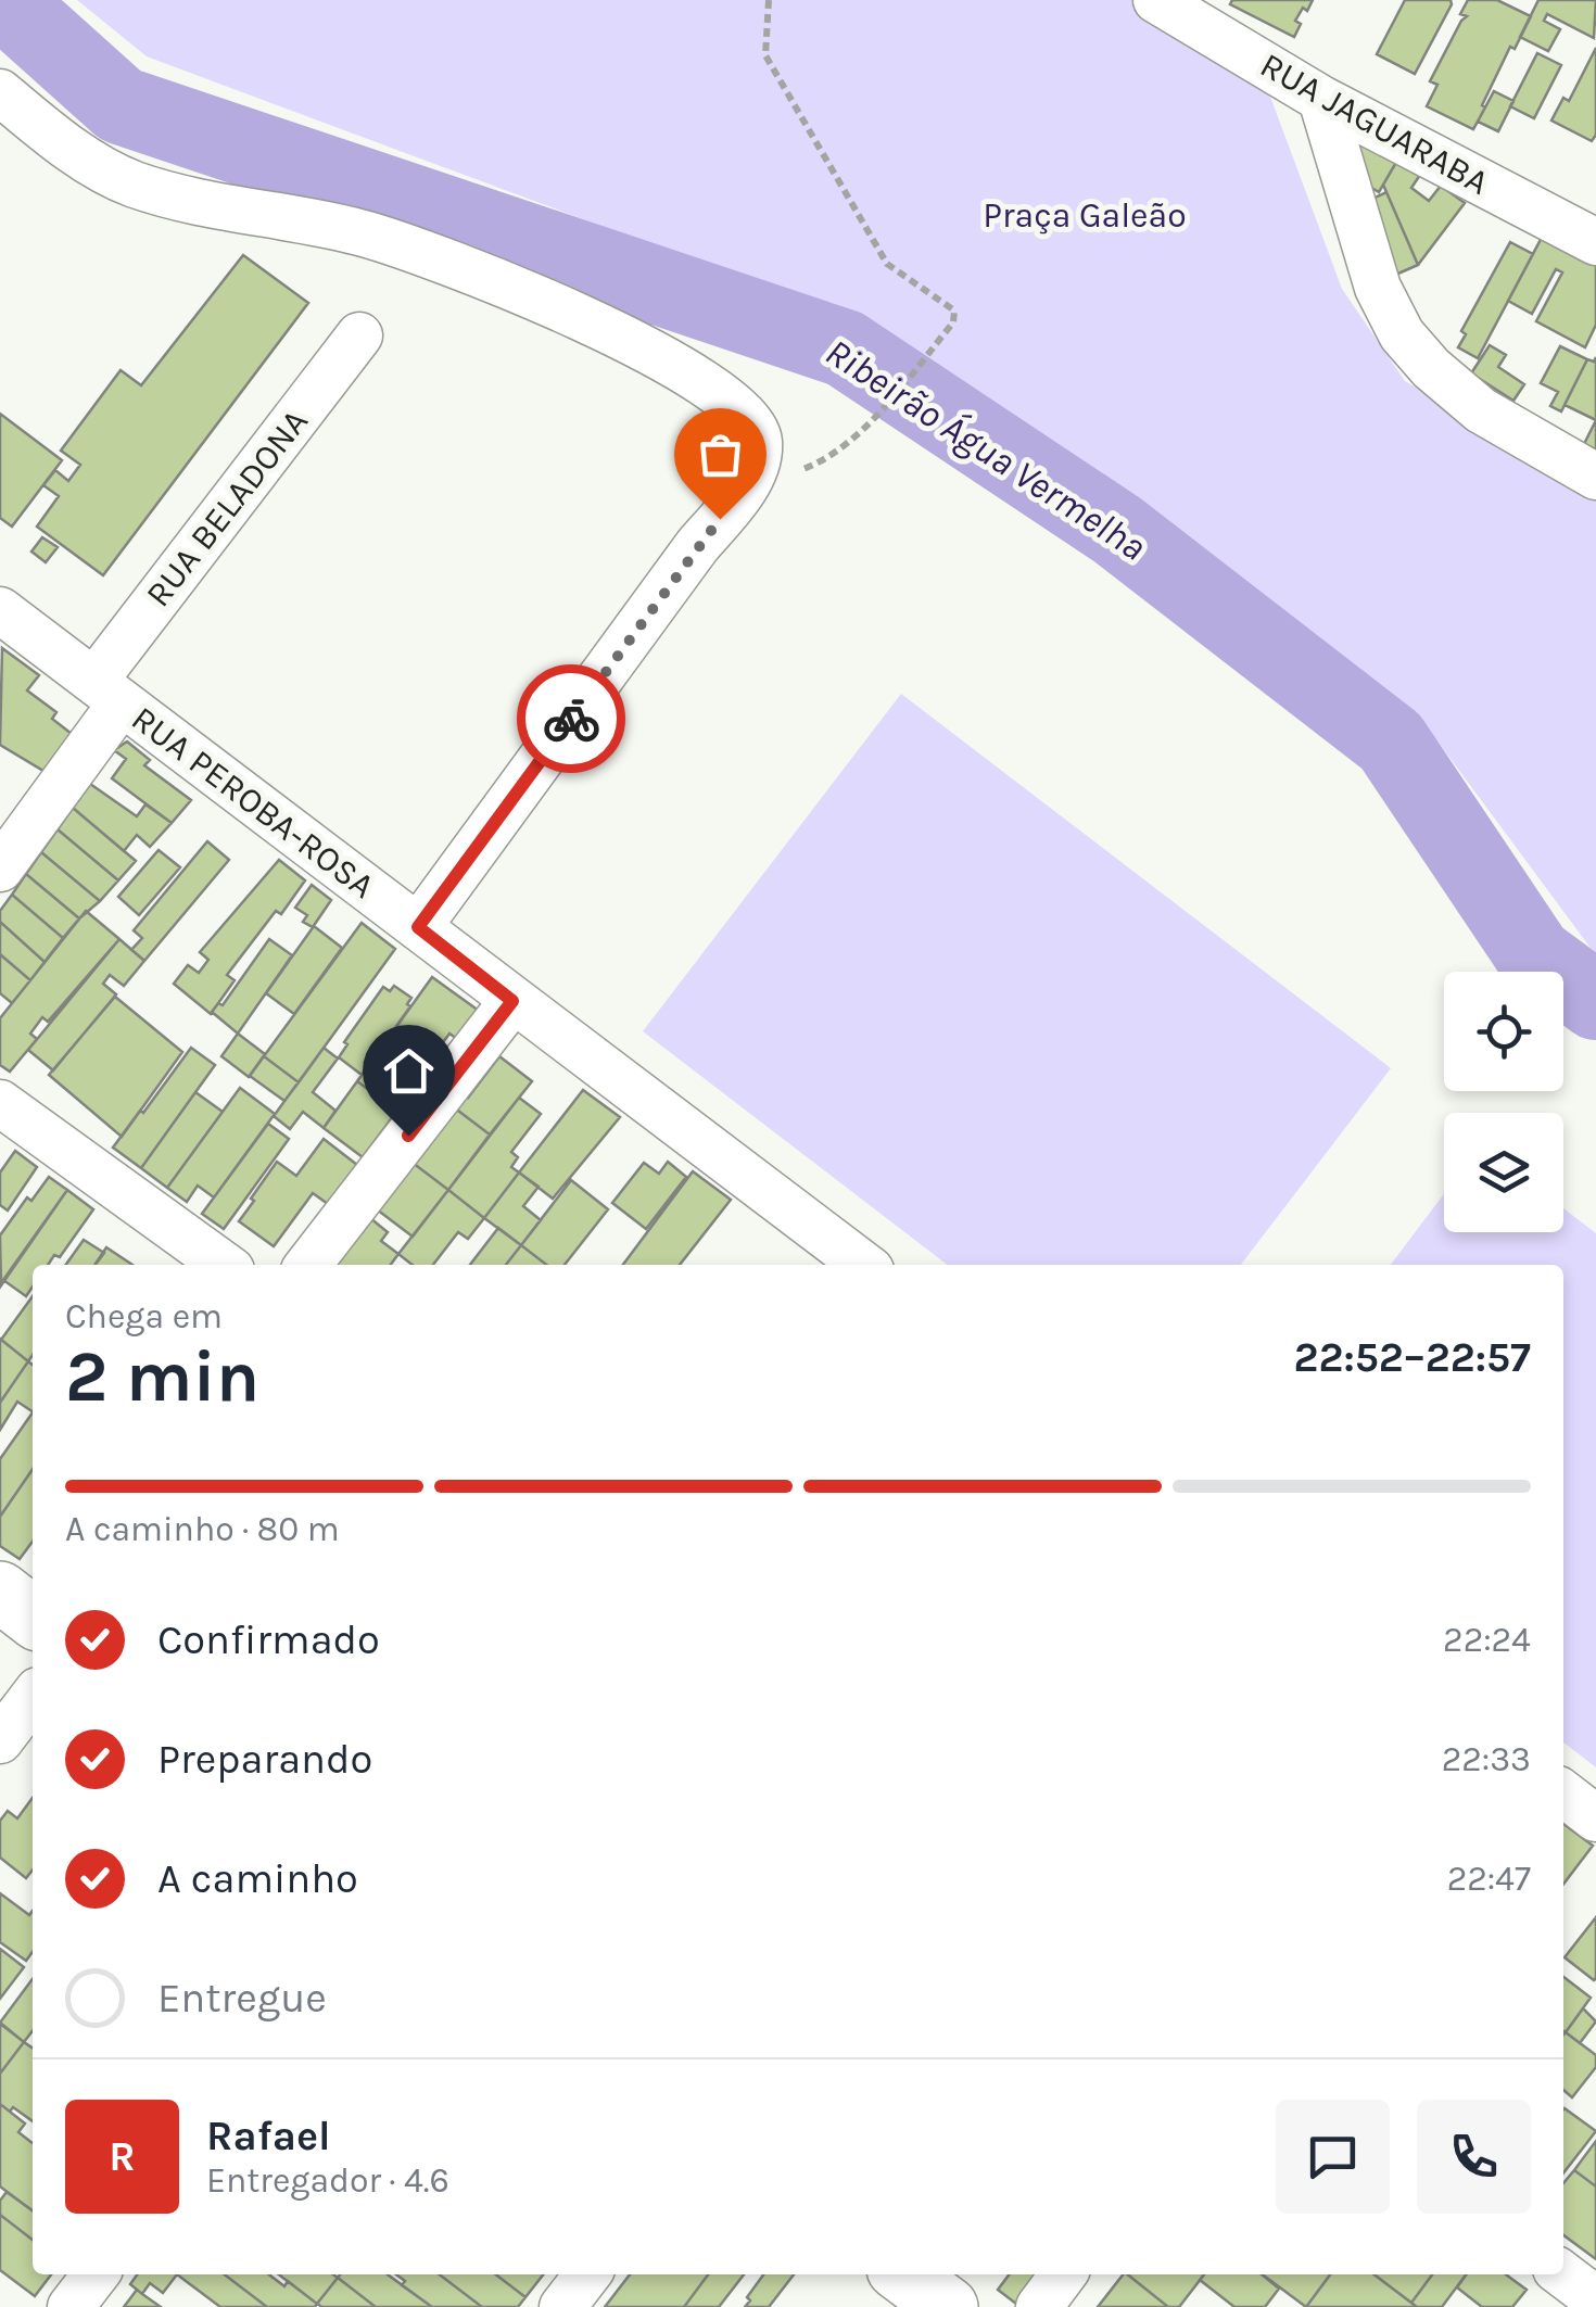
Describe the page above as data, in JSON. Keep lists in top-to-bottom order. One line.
{"streets":{"street":["RUA JAGUARABA","RUA BELADONA","RUA PEROBA-ROSA"]},"crossings":[["RUA BELADONA","RUA PEROBA-ROSA"]],"water":["Ribeirão Água Vermelha"],"parks":["Praça Galeão"],"page":{"heading":["2 min","Chega em","22:52–22:57"],"panel":["Rafael","Entregador · 4.6"],"bar":"A caminho · 80 m","list":[["Confirmado","22:24"],["Preparando","22:33"],["A caminho","22:47"],"Entregue"],"round":"R"}}
